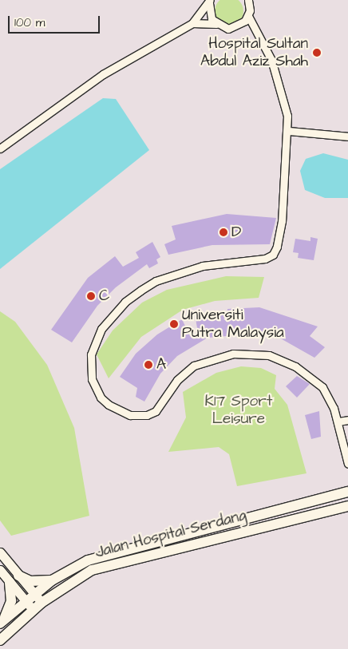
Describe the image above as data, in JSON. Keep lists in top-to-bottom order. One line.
{"streets":{"main road":["Jalan Hospital Serdang"]},"parks":["K17 Sport Leisure"],"places":["Hospital Sultan Abdul Aziz Shah","D","C","Universiti Putra Malaysia","A"],"scale_bar":"100 m"}
